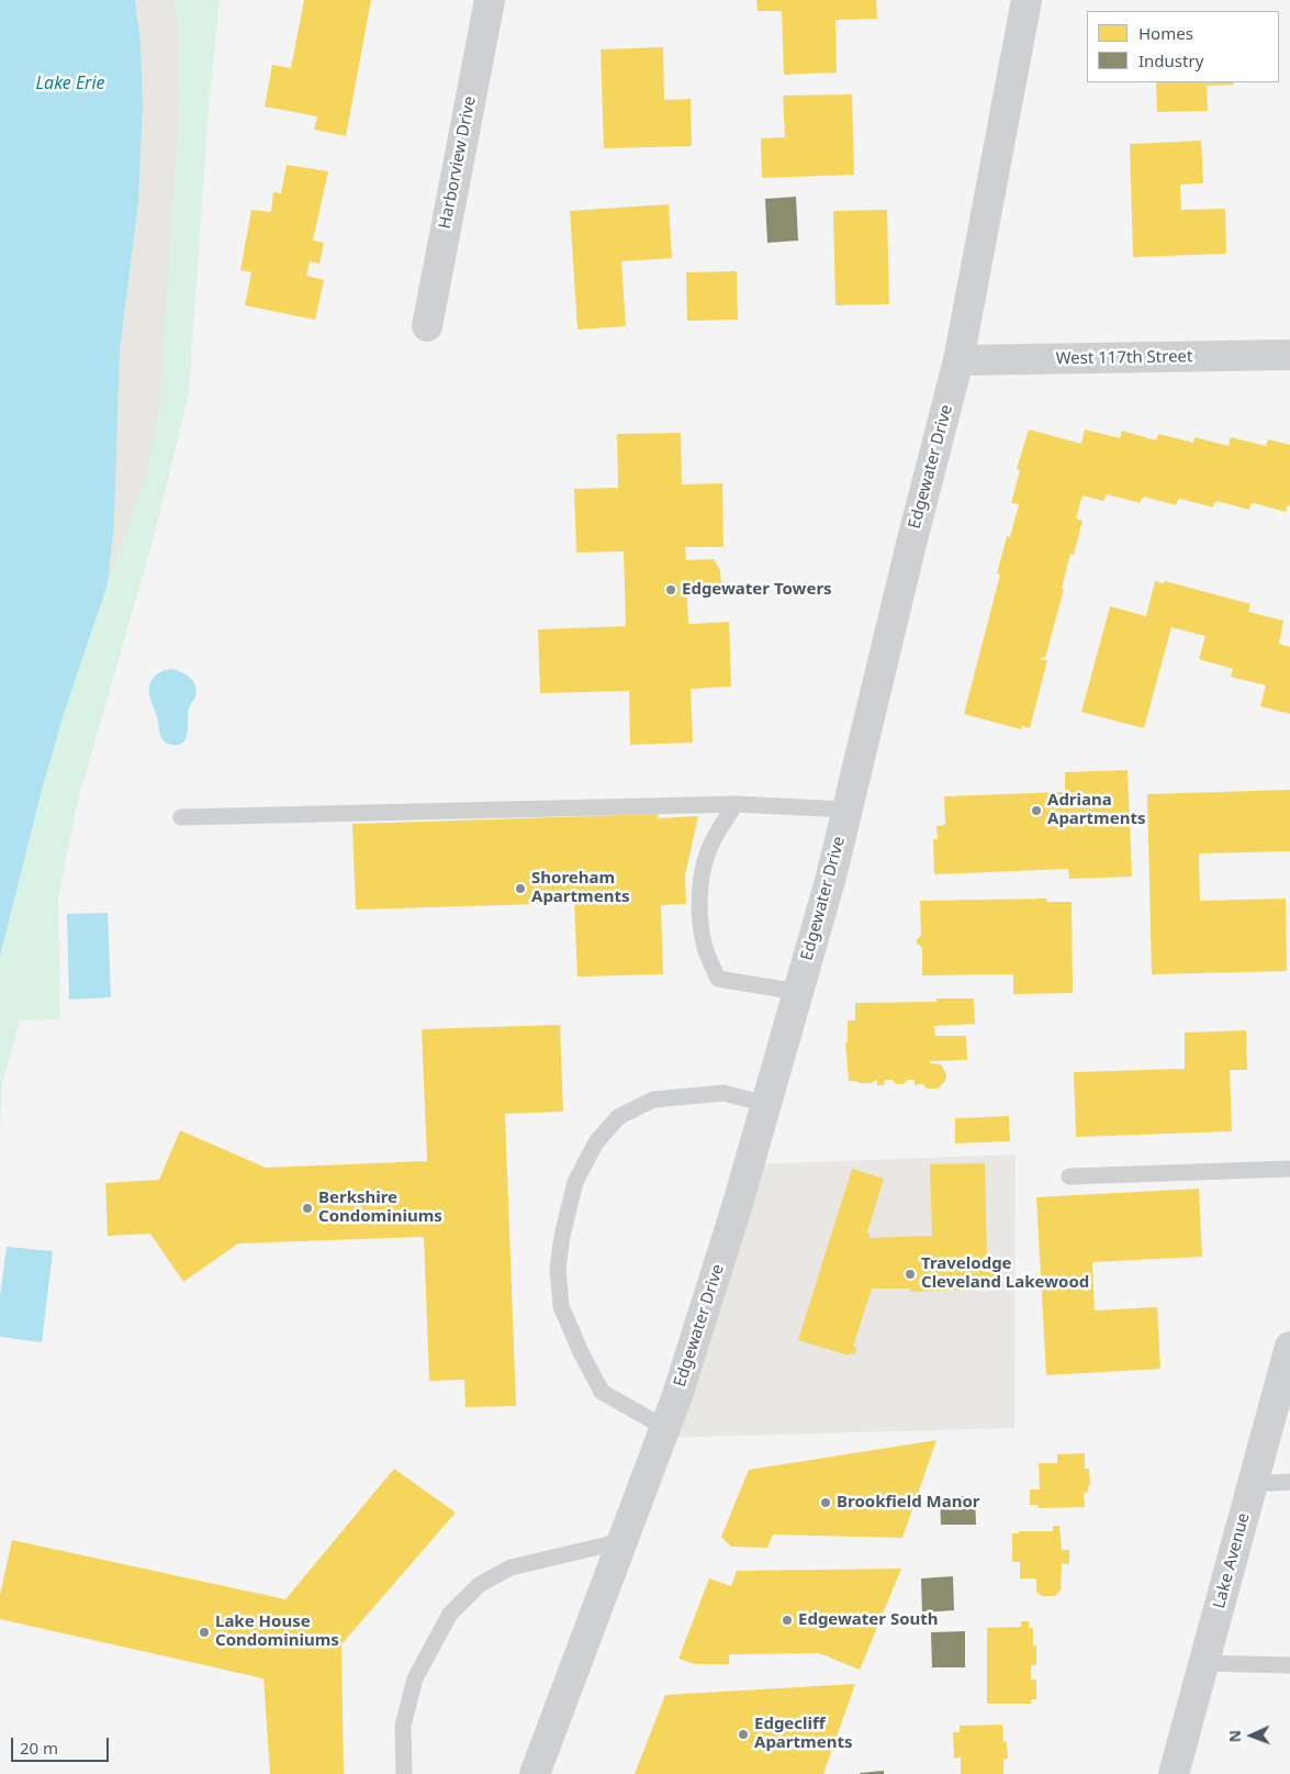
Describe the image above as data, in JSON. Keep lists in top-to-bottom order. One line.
{"streets":{"street":["Harborview Drive","West 117th Street","Edgewater Drive","Lake Avenue"]},"crossings":[["West 117th Street","Edgewater Drive"]],"water":["Lake Erie"],"places":["Edgewater Towers","Adriana Apartments","Shoreham Apartments","Berkshire Condominiums","Travelodge Cleveland Lakewood","Brookfield Manor","Edgewater South","Lake House Condominiums","Edgecliff Apartments"],"legend":["Homes","Industry"],"scale_bar":"20 m","north":"left"}
